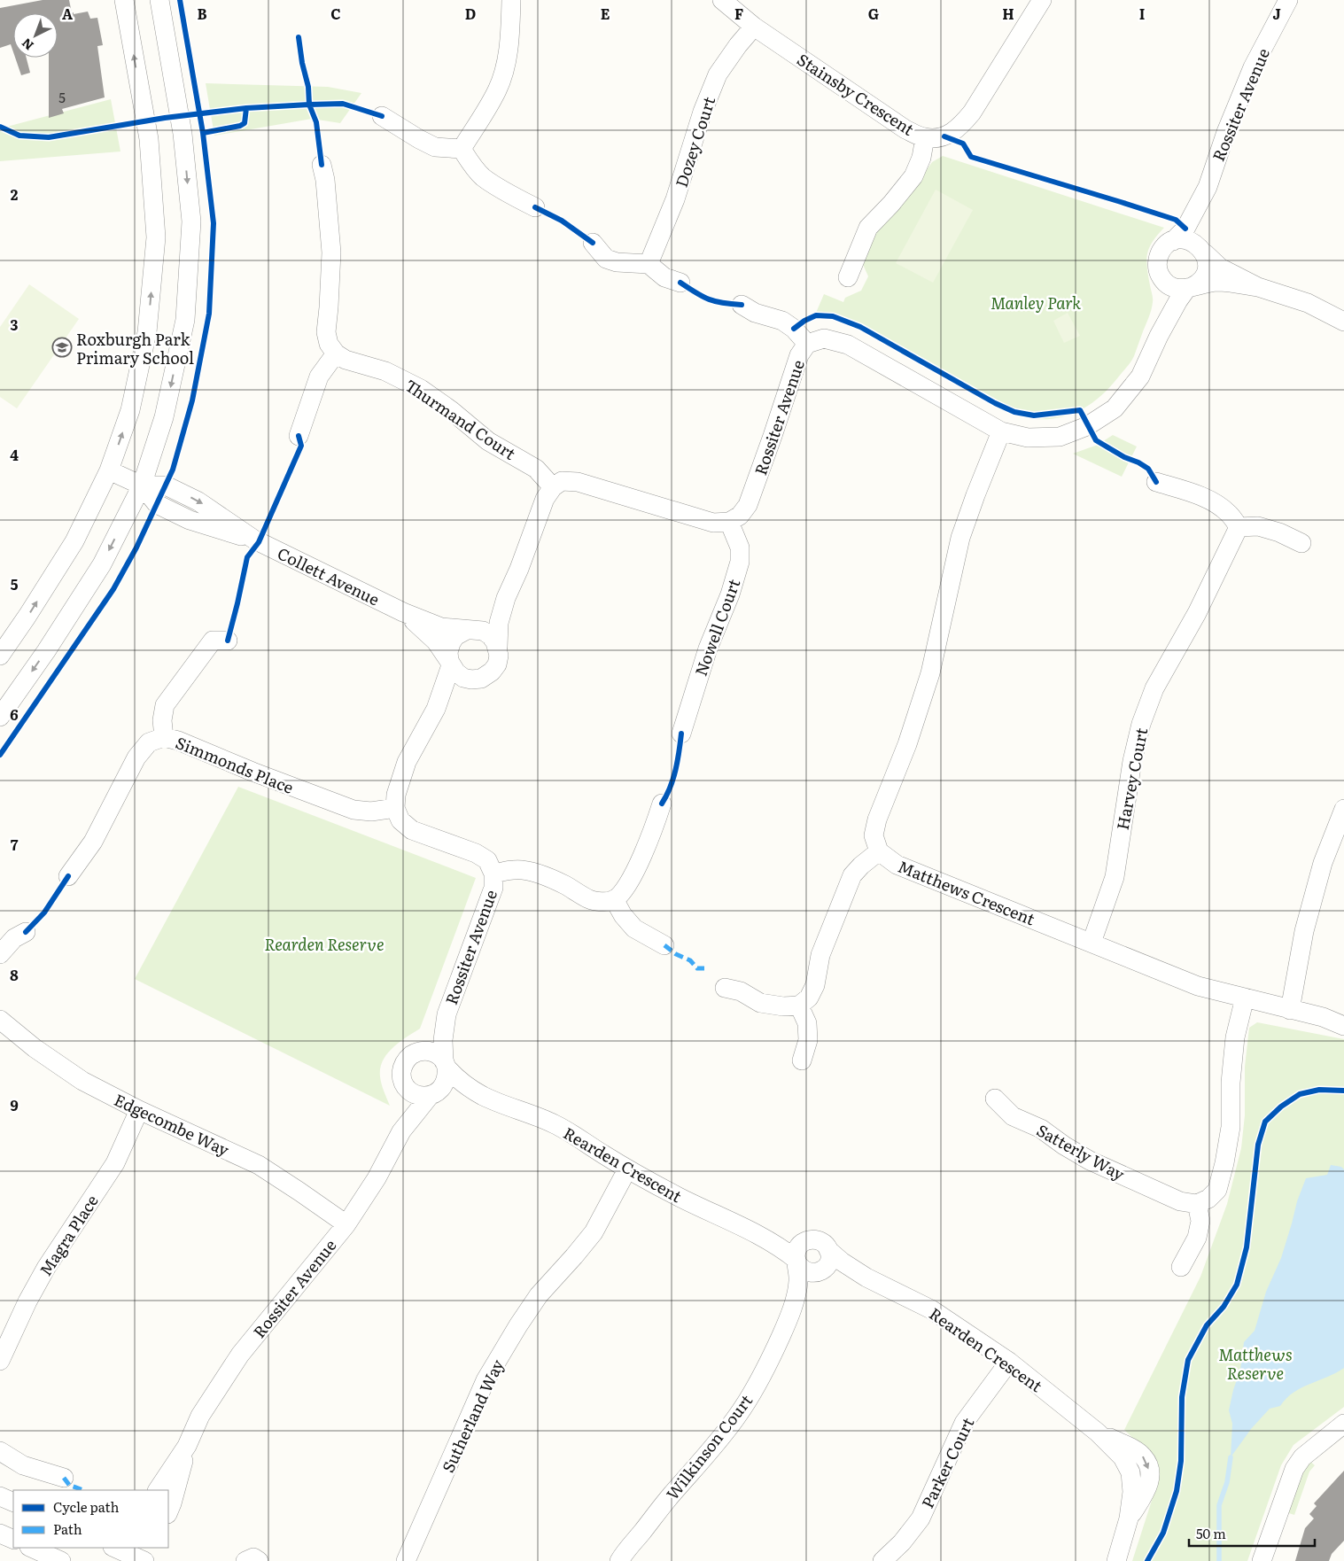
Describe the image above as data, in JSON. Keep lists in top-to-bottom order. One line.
{"streets":{"street":["Stainsby Crescent","Rossiter Avenue","Dozey Court","Thurmand Court","Collett Avenue","Nowell Court","Simmonds Place","Harvey Court","Matthews Crescent","Edgecombe Way","Satterly Way","Rearden Crescent","Magra Place","Sutherland Way","Wilkinson Court","Parker Court"]},"crossings":[["Stainsby Crescent","Dozey Court"],["Rossiter Avenue","Nowell Court"],["Rossiter Avenue","Simmonds Place"],["Rossiter Avenue","Edgecombe Way"],["Rossiter Avenue","Rearden Crescent"],["Harvey Court","Matthews Crescent"],["Edgecombe Way","Magra Place"],["Rearden Crescent","Sutherland Way"],["Rearden Crescent","Wilkinson Court"],["Rearden Crescent","Parker Court"]],"parks":["Manley Park","Rearden Reserve","Matthews Reserve"],"places":{"school or university":["Roxburgh Park Primary School"]},"house_numbers":["5"],"legend":["Cycle path","Path"],"scale_bar":"50 m","north":"bottom left","grid":{"columns":["A","B","C","D","E","F","G","H","I","J"],"rows":["2","3","4","5","6","7","8","9"]}}
